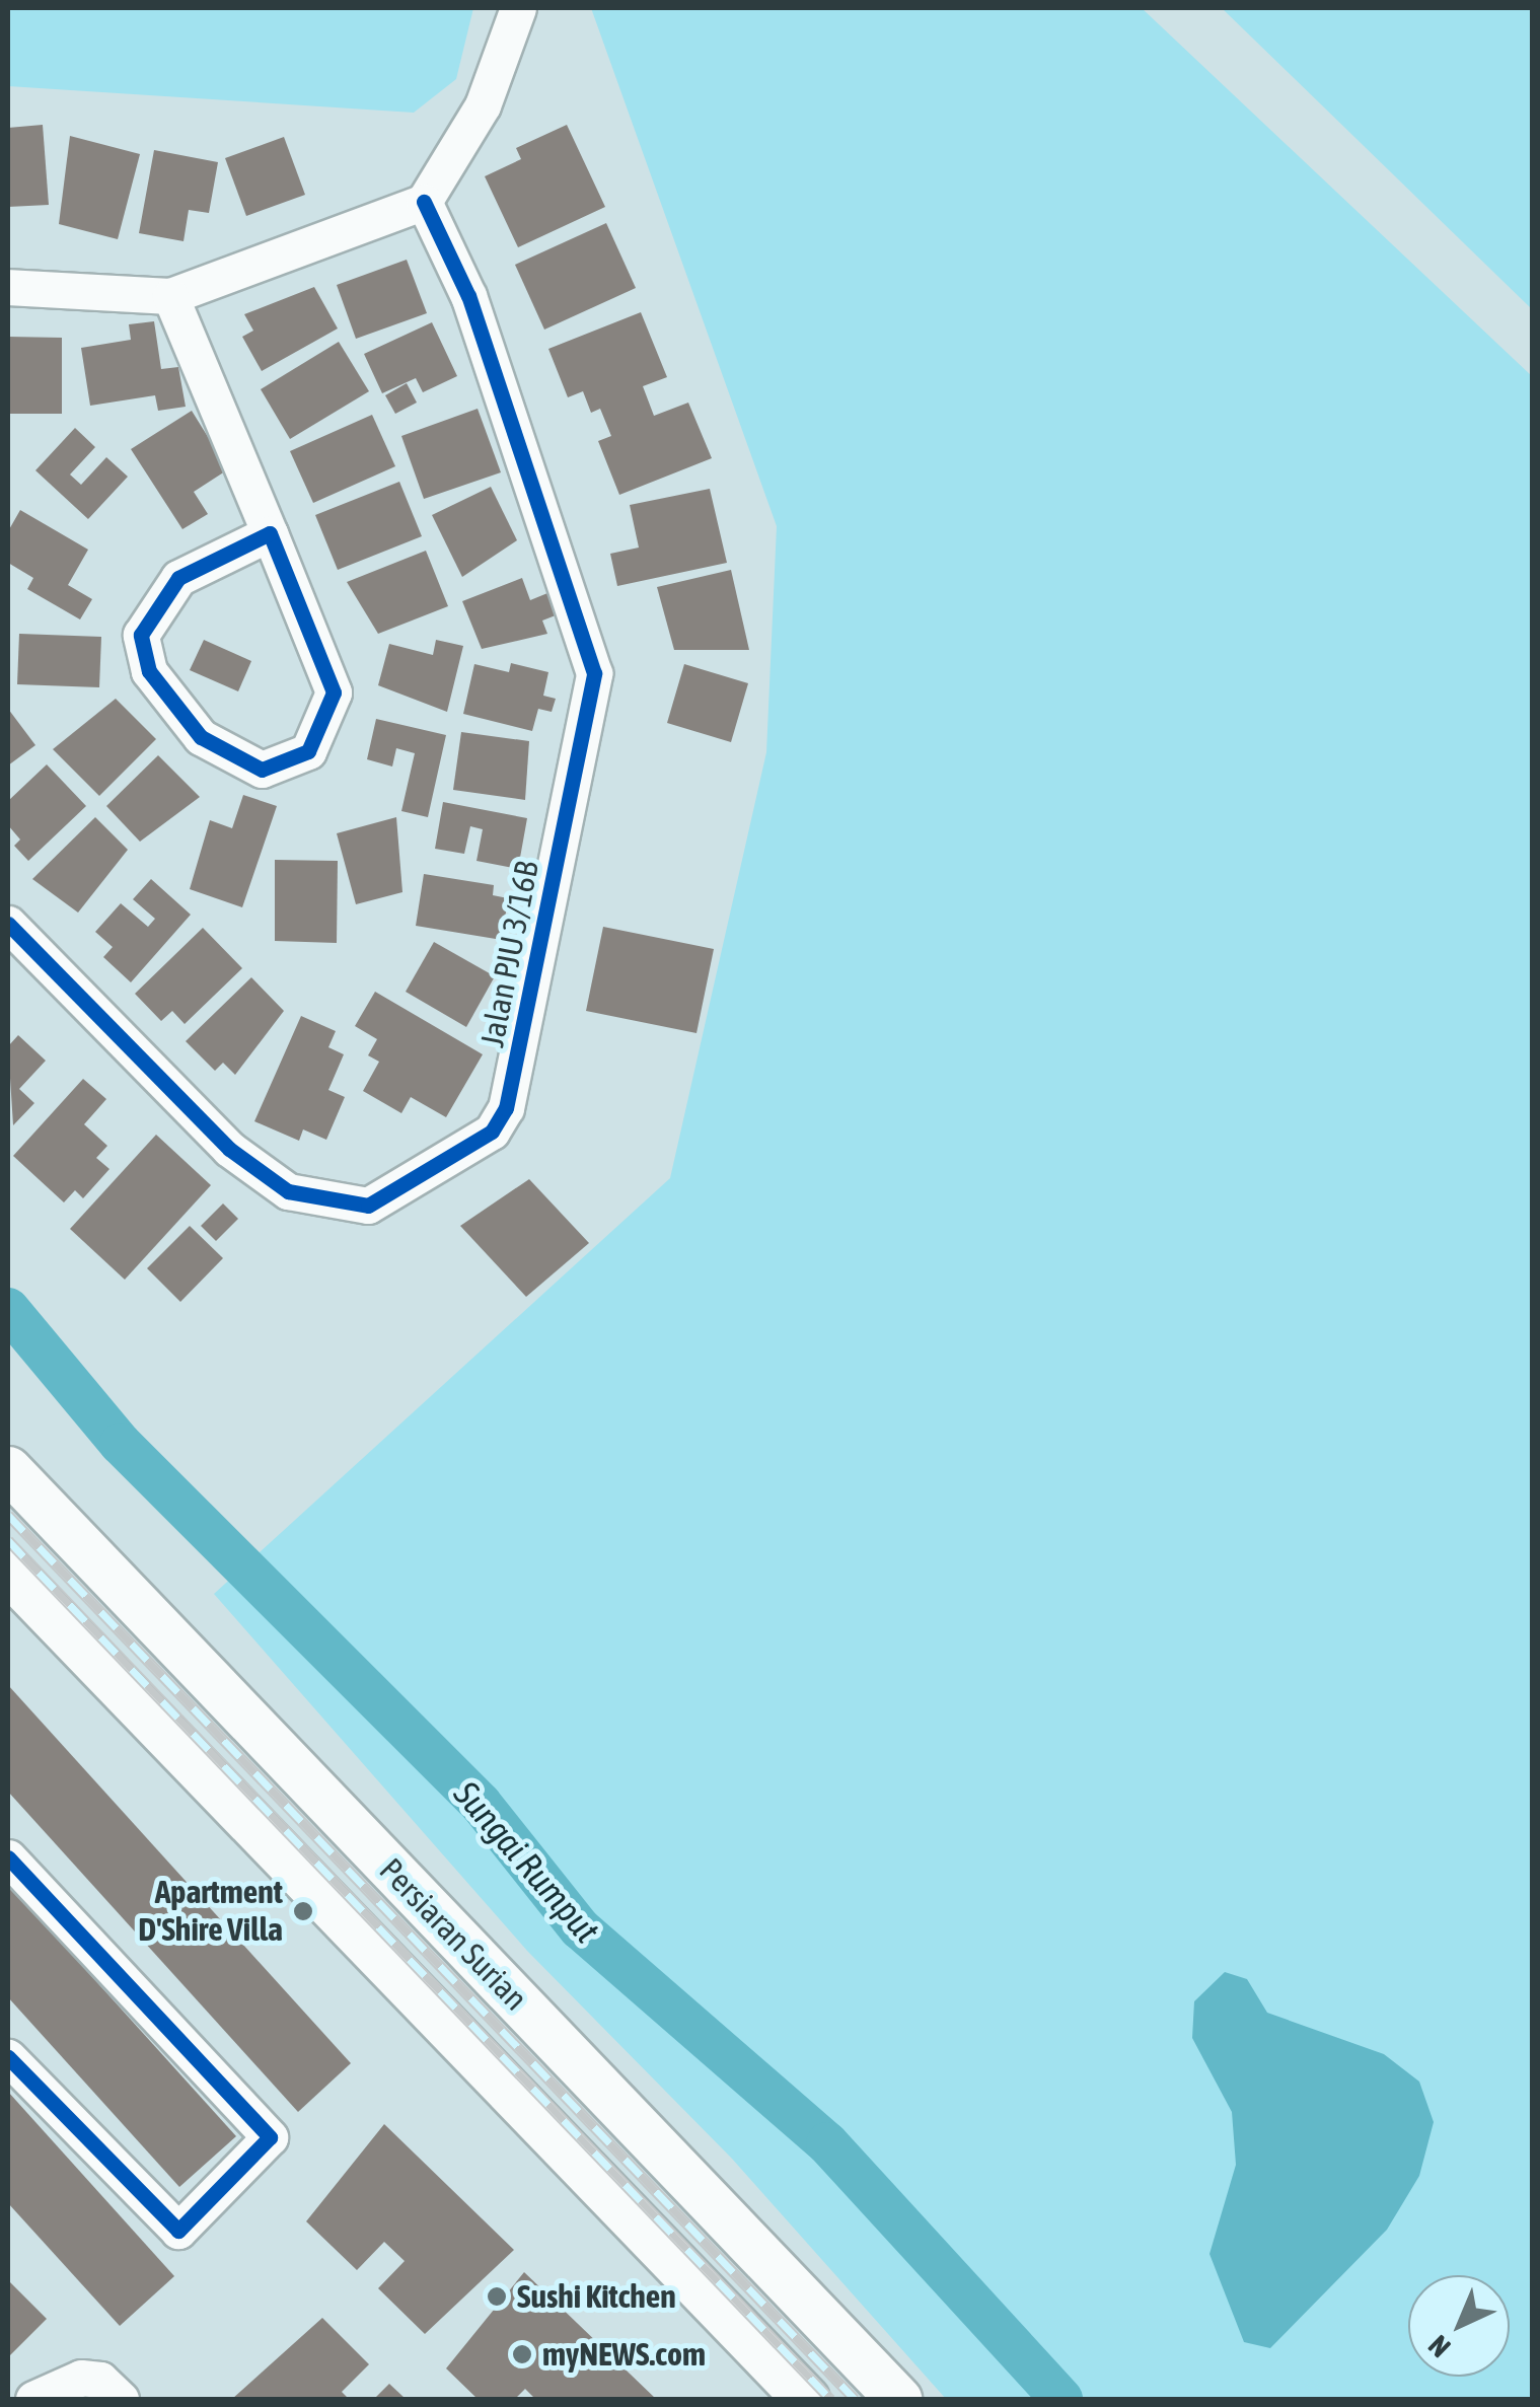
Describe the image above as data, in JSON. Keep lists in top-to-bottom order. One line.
{"streets":{"main road":["Persiaran Surian"],"street":["Jalan PJU 3/16B"]},"water":["Sungai Rumput"],"places":["Apartment D'Shire Villa","Sushi Kitchen","myNEWS.com"],"north":"bottom left"}
